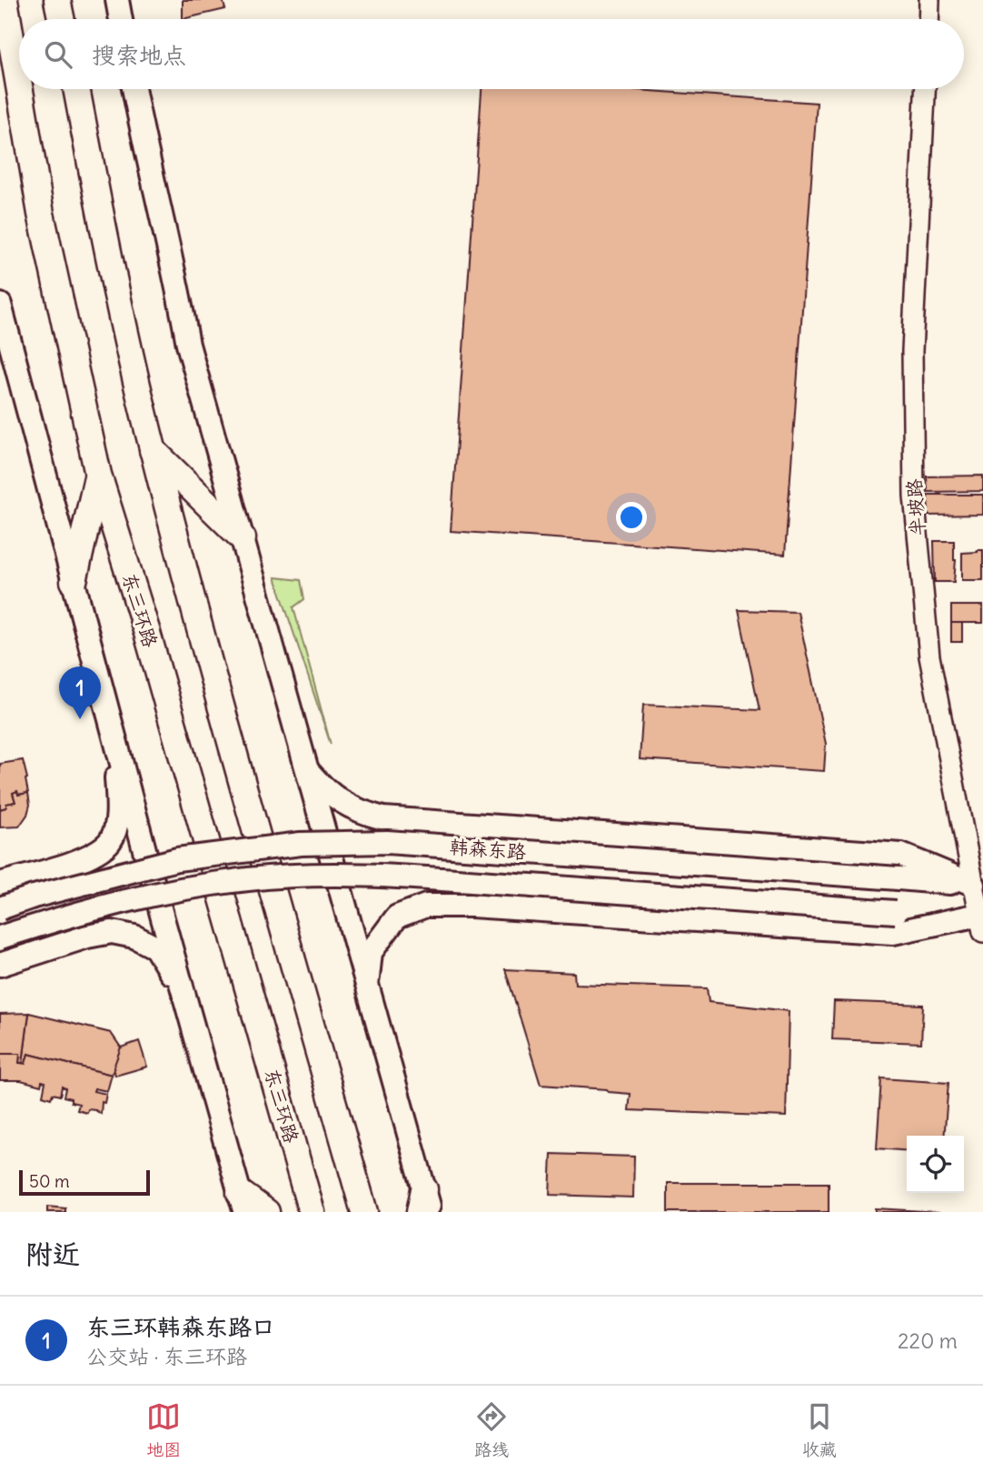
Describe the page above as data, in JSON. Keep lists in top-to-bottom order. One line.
{"streets":{"highway":["东三环路"],"main road":["韩森东路"],"street":["半坡路"]},"crossings":[["半坡路","韩森东路"]],"scale_bar":"50 m","page":{"search":"搜索地点","pins":"1","scale":"50 m","heading":"附近","list":[{"mark":"1","name":"东三环韩森东路口","note":"公交站 · 东三环路","value":"220 m"}],"nav":["地图","路线","收藏"]}}
